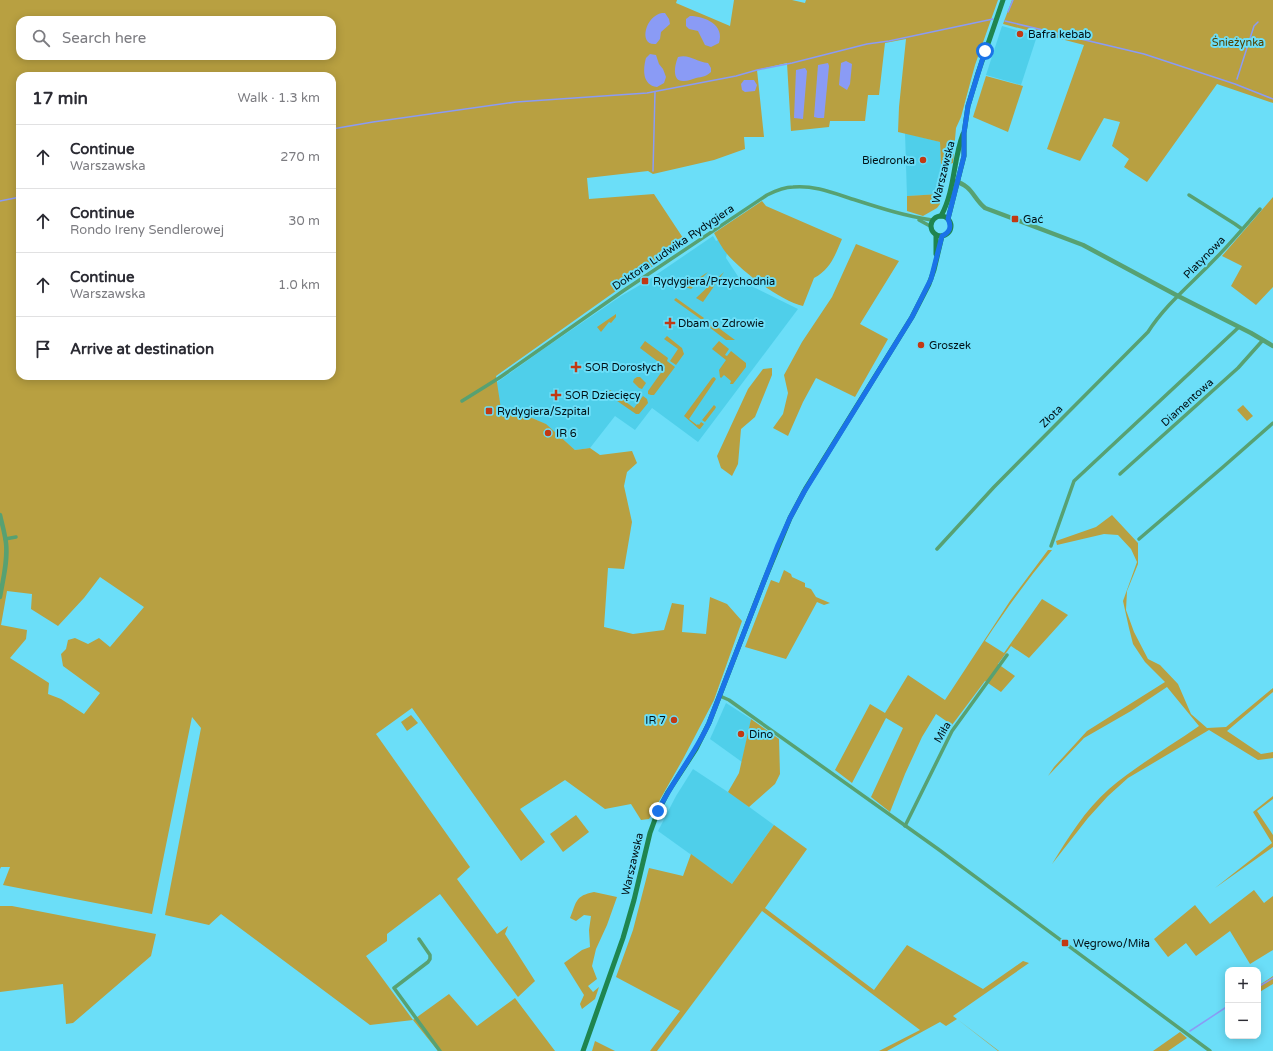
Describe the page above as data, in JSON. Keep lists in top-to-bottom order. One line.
{"streets":{"main road":["Warszawska"],"street":["Doktora Ludwika Rydygiera","Platynowa","Diamentowa","Złota","Miła"]},"crossings":[["Warszawska","Doktora Ludwika Rydygiera"],["Platynowa","Złota"]],"parks":["Śnieżynka"],"places":{"other":["Bafra kebab","Biedronka","Groszek","IR 6","IR 7","Dino"],"transit":["Gać","Rydygiera/Przychodnia","Rydygiera/Szpital","Węgrowo/Miła"],"health":["Dbam o Zdrowie","SOR Dorosłych","SOR Dziecięcy"]},"page":{"search":"Search here","heading":["17 min","Walk · 1.3 km"],"list":[["Continue","Warszawska","270 m"],["Continue","Rondo Ireny Sendlerowej","30 m"],["Continue","Warszawska","1.0 km"],"Arrive at destination"],"map_buttons":["+","−"]}}
